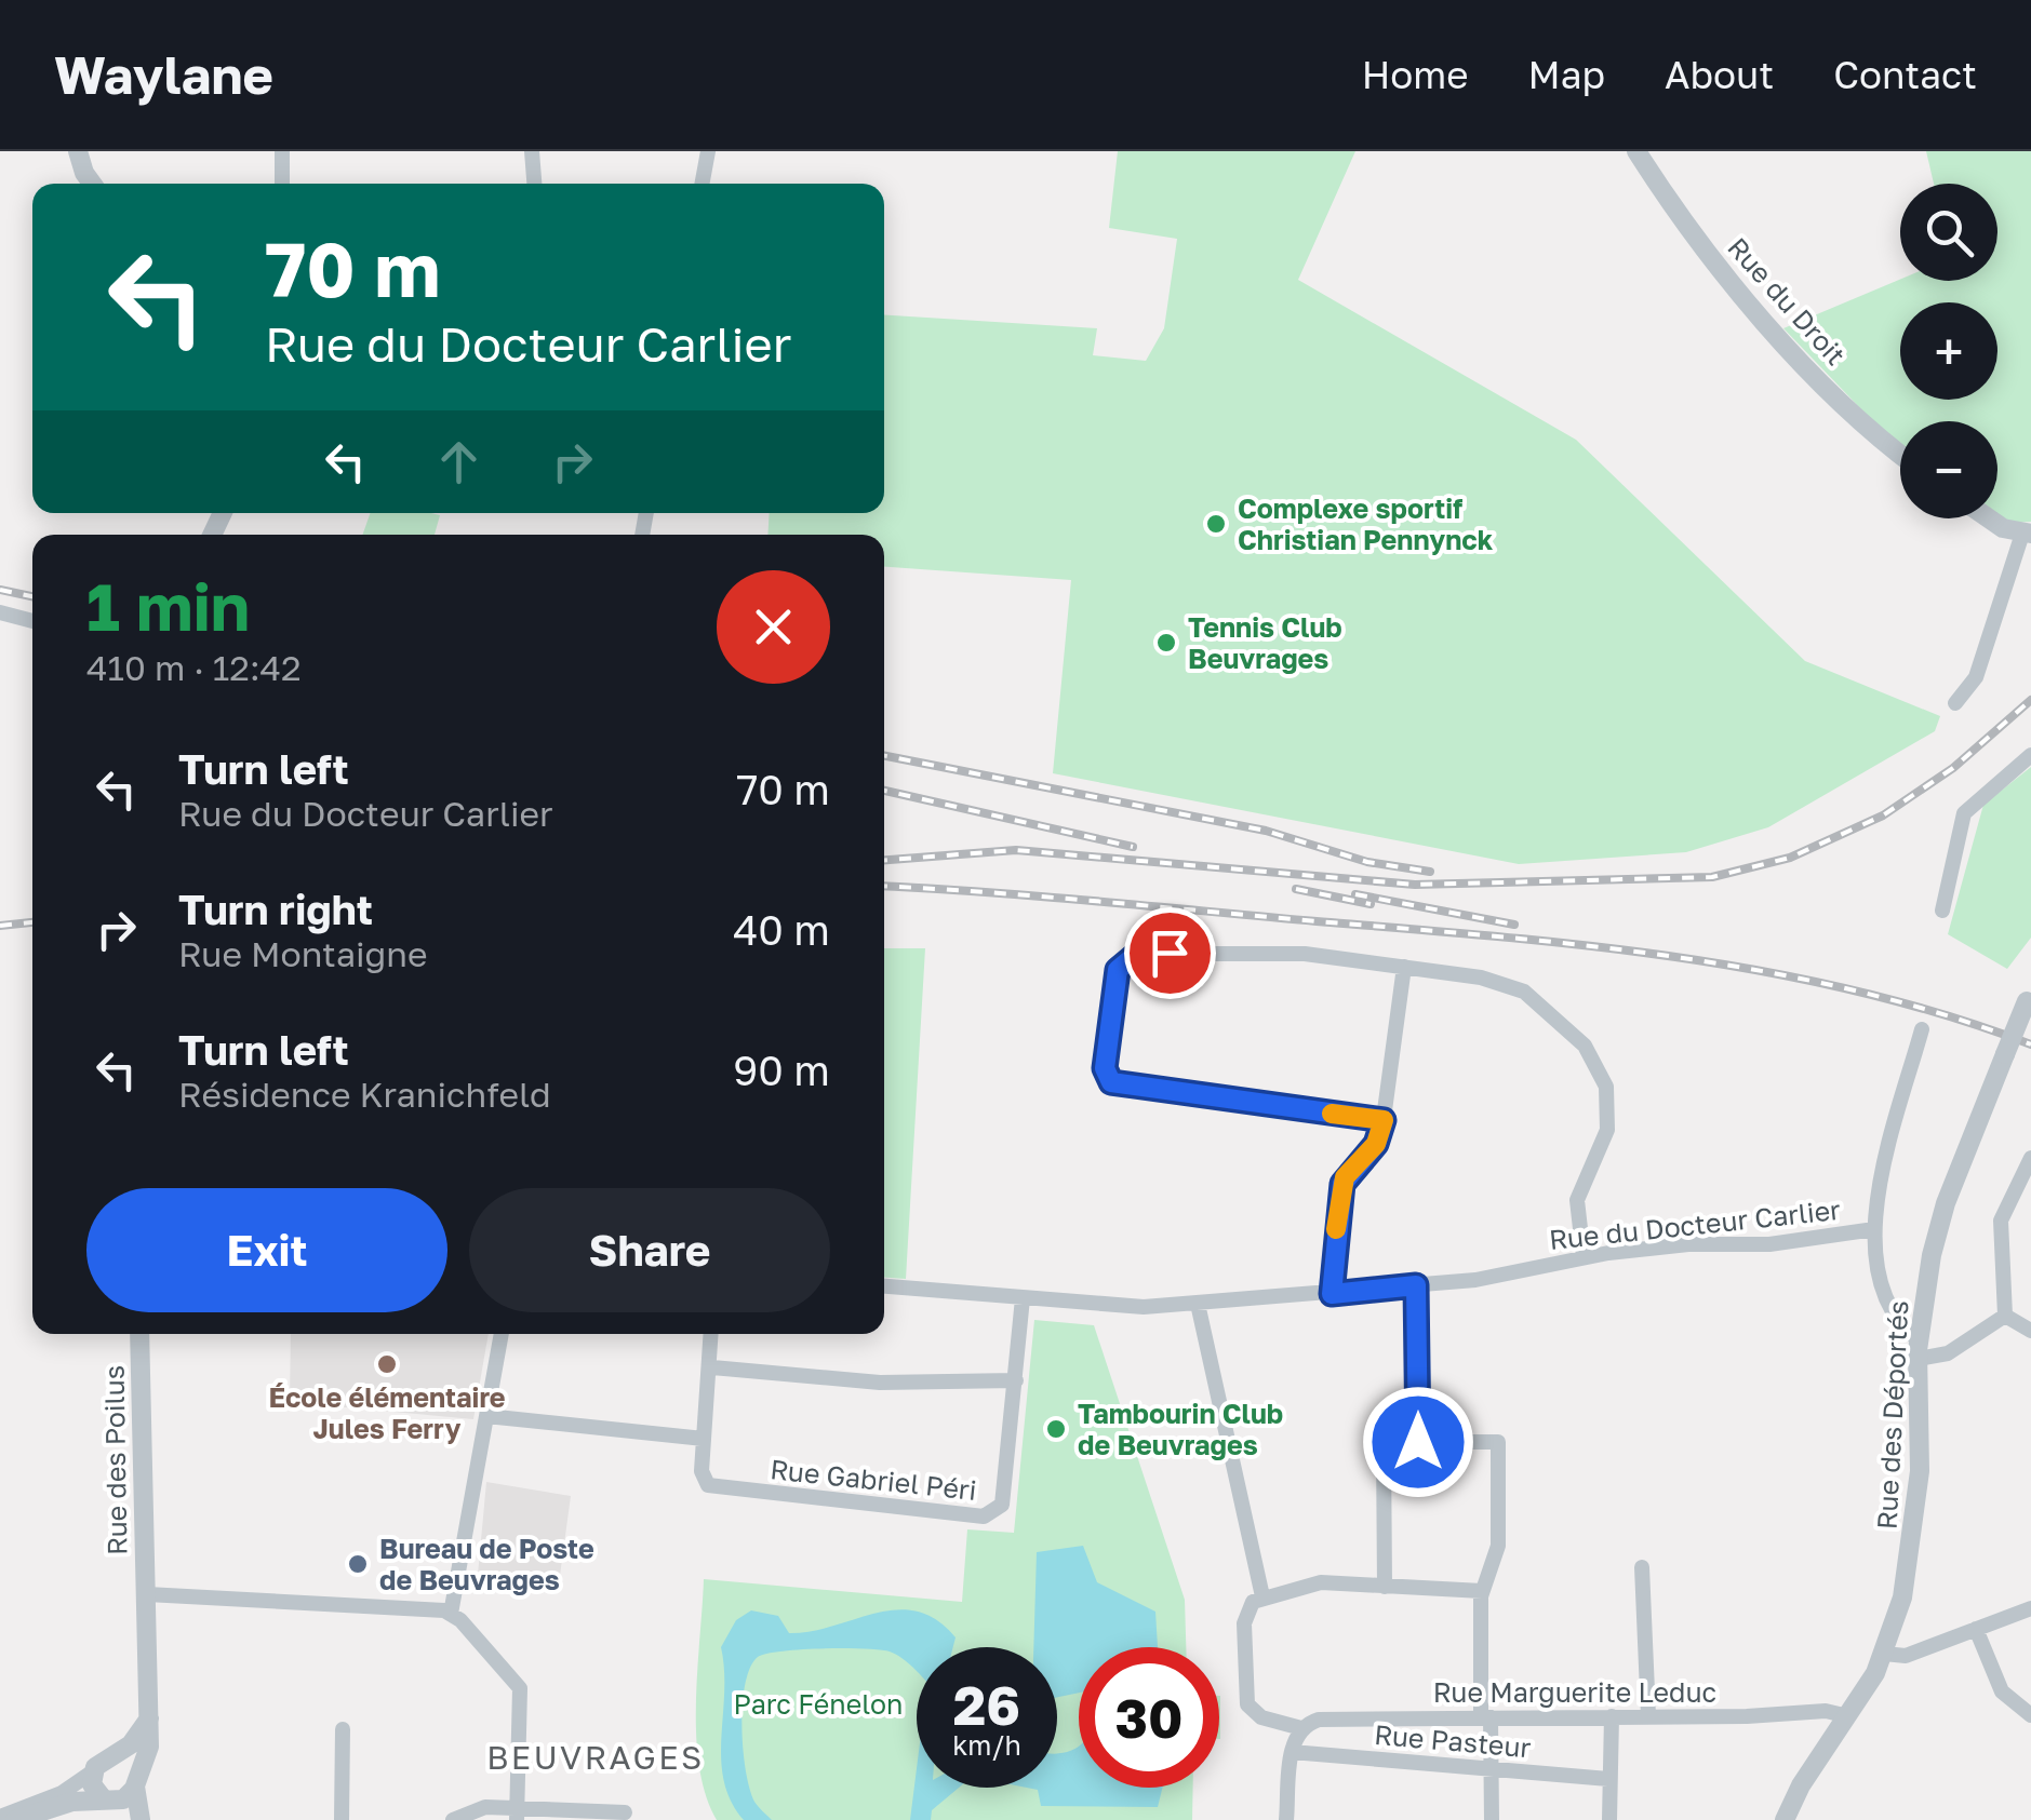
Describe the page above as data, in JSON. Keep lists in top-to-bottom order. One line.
{"streets":{"street":["Rue du Droit","Rue du Docteur Carlier","Rue des Déportés","Rue des Poilus","Rue Gabriel Péri","Rue Marguerite Leduc","Rue Pasteur"]},"crossings":[["Rue du Docteur Carlier","Rue Gabriel Péri"],["Rue des Déportés","Rue Marguerite Leduc"]],"districts":["BEUVRAGES"],"parks":["Parc Fénelon"],"places":["Complexe sportif Christian Pennynck","Tennis Club Beuvrages","École élémentaire Jules Ferry","Tambourin Club de Beuvrages","Bureau de Poste de Beuvrages"],"page":{"header":"Waylane","nav":["Home","Map","About","Contact"],"map_buttons":["+","−"],"turn":["70 m","Rue du Docteur Carlier"],"heading":["1 min","410 m · 12:42"],"list":[{"name":"Turn left","note":"Rue du Docteur Carlier","value":"70 m"},{"name":"Turn right","note":"Rue Montaigne","value":"40 m"},{"name":"Turn left","note":"Résidence Kranichfeld","value":"90 m"}],"buttons":["Exit","Share"],"speed":"26 km/h","limit":"30"}}
